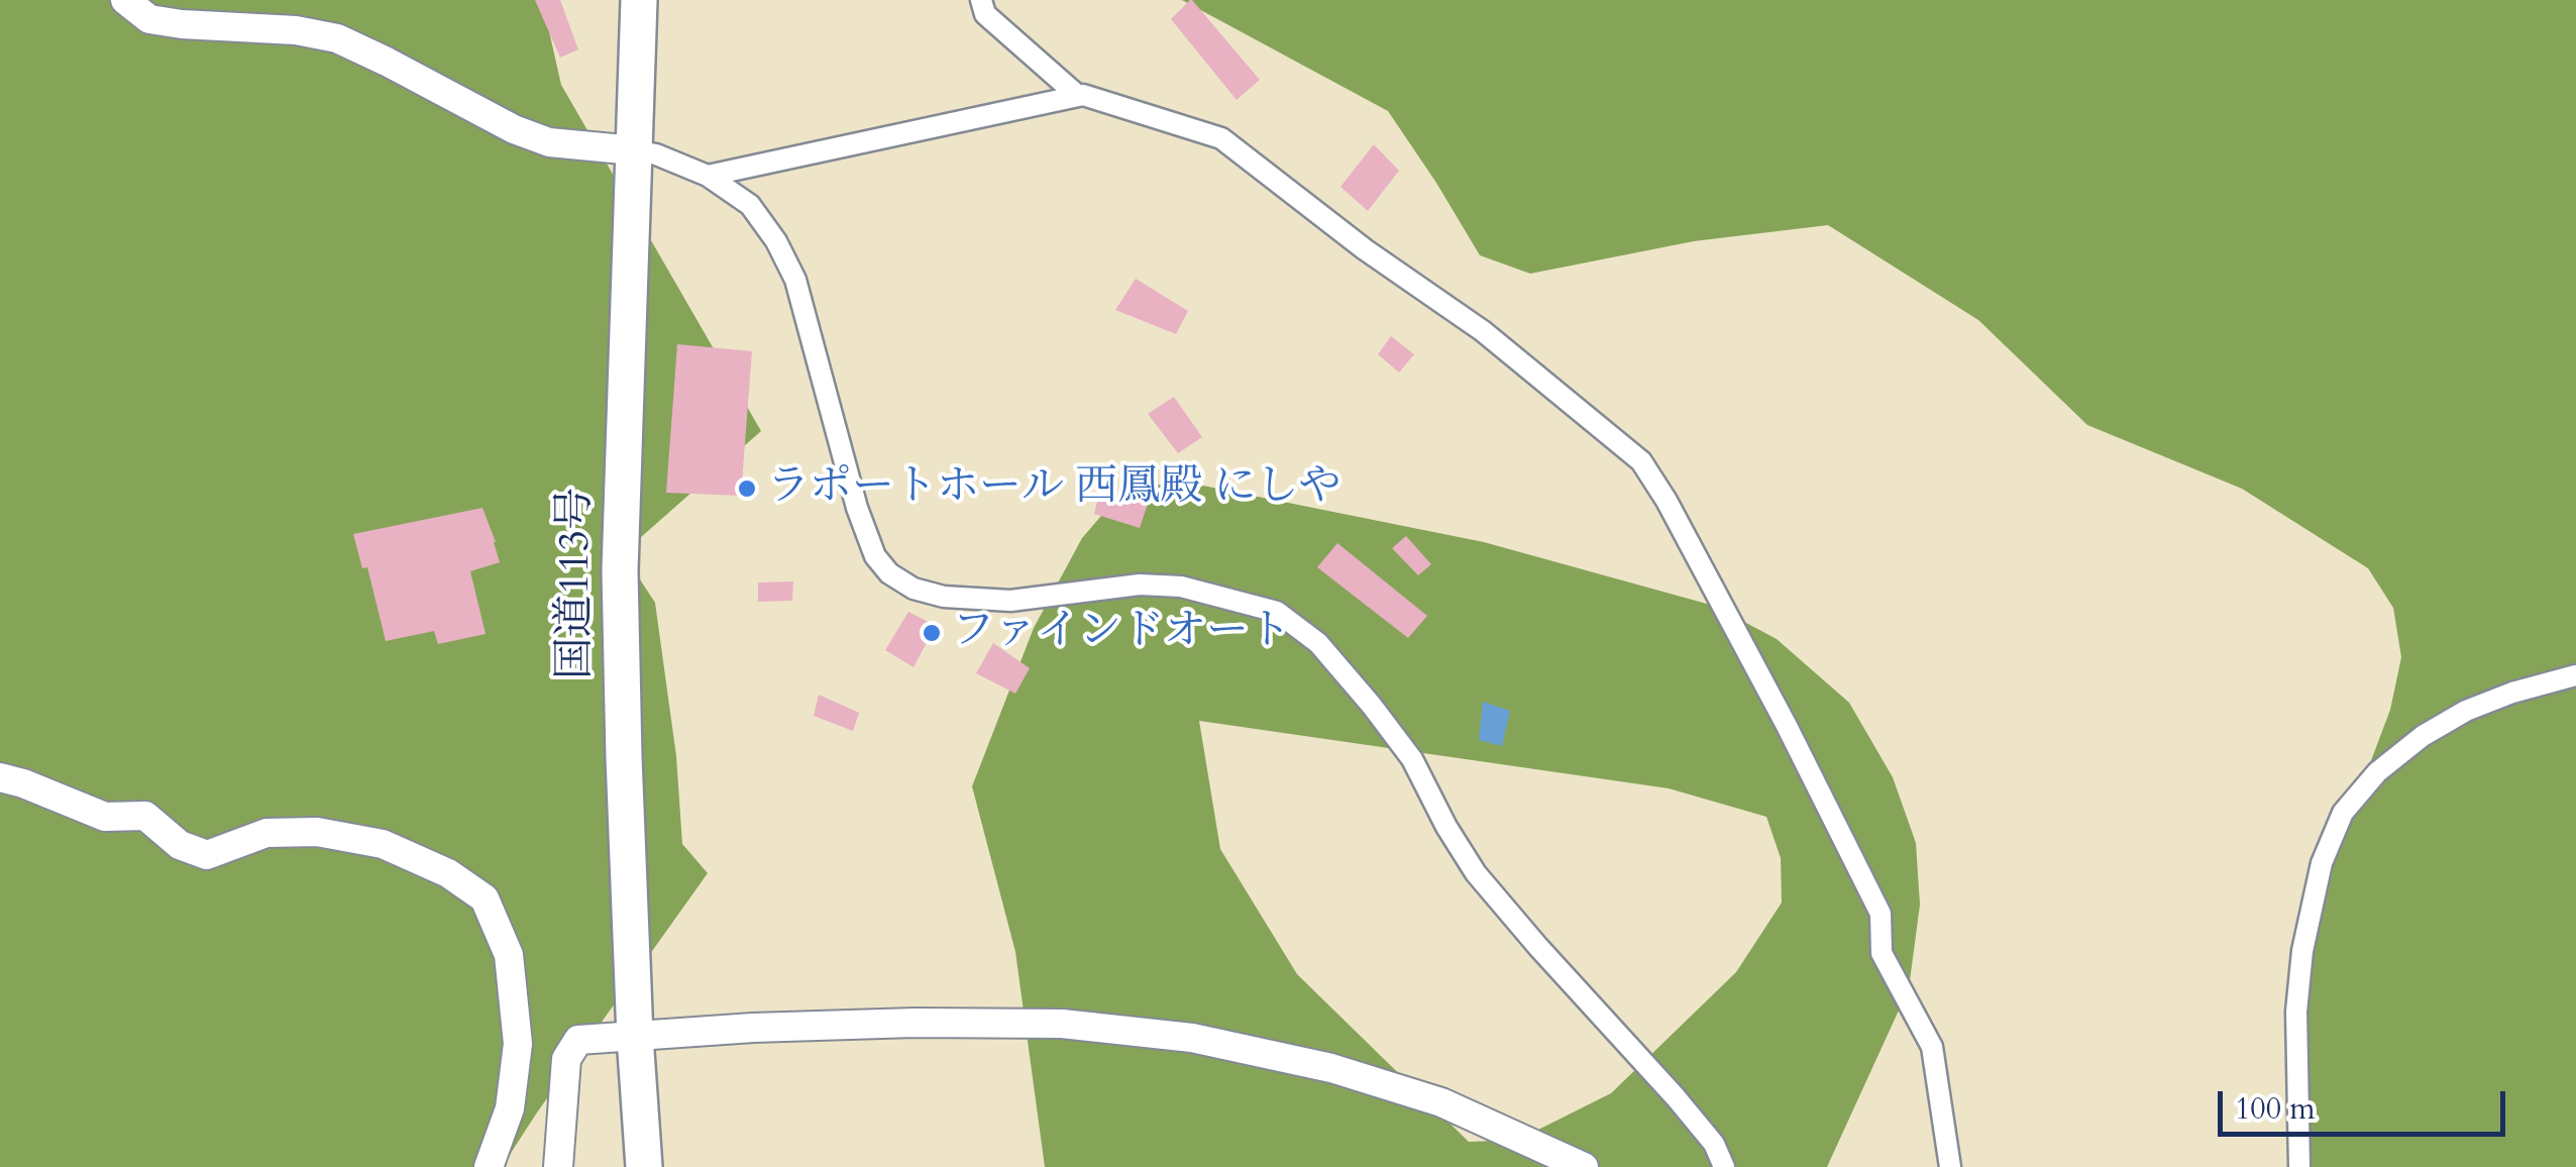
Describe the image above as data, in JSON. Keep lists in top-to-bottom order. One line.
{"streets":{"highway":["国道113号"]},"places":["ラポートホール 西鳳殿 にしや","ファインドオート"],"scale_bar":"100 m"}
